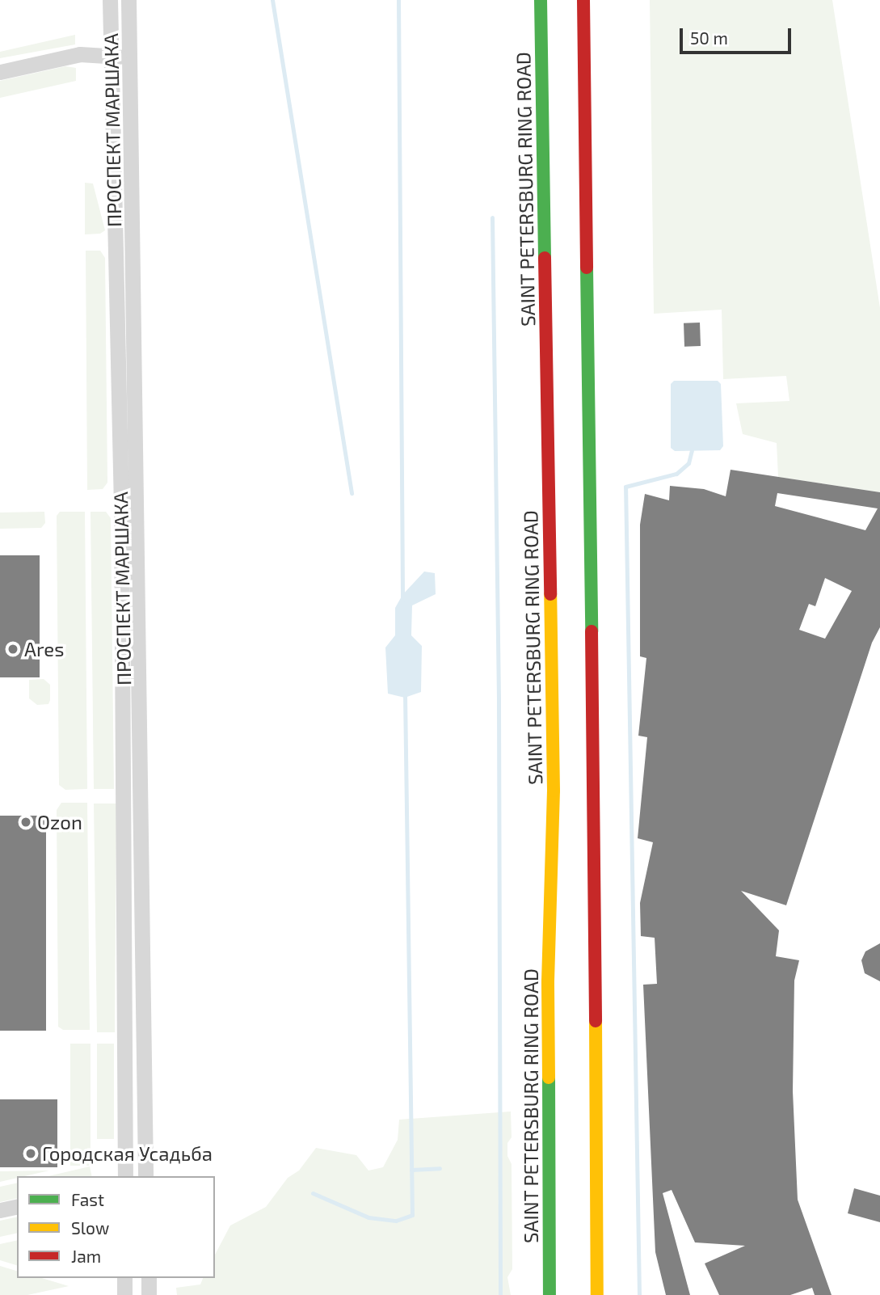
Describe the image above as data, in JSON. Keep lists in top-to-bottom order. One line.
{"streets":{"highway":["SAINT PETERSBURG RING ROAD"],"street":["ПРОСПЕКТ МАРШАКА"]},"places":["Ares","Ozon","Городская Усадьба"],"legend":["Fast","Slow","Jam"],"scale_bar":"50 m"}
